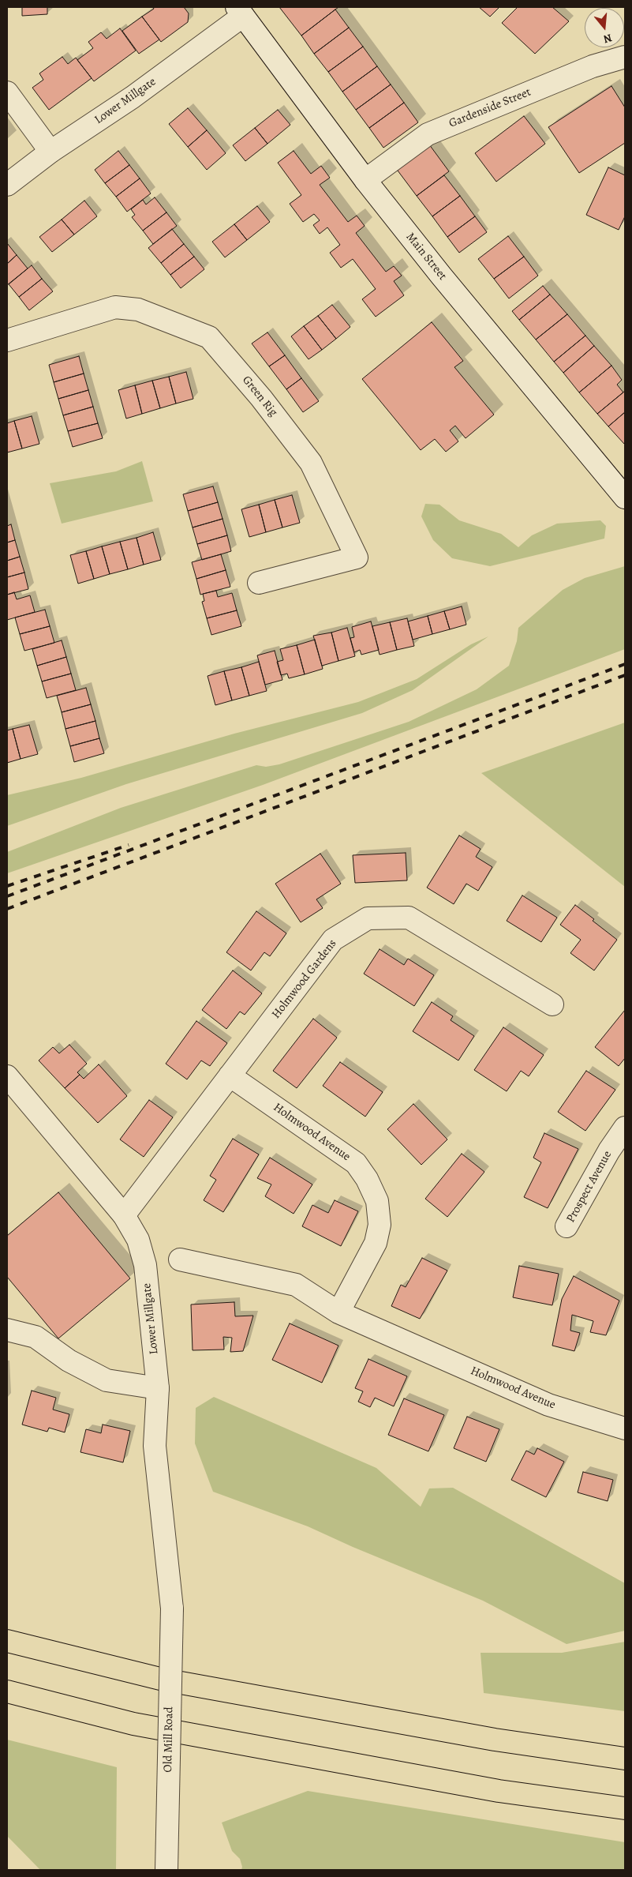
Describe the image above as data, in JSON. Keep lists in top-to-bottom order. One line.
{"streets":{"street":["Lower Millgate","Gardenside Street","Main Street","Green Rig","Holmwood Gardens","Holmwood Avenue","Prospect Avenue","Old Mill Road"]},"crossings":[["Lower Millgate","Main Street"],["Lower Millgate","Holmwood Gardens"],["Lower Millgate","Old Mill Road"],["Gardenside Street","Main Street"],["Holmwood Gardens","Holmwood Avenue"]],"north":"bottom"}
